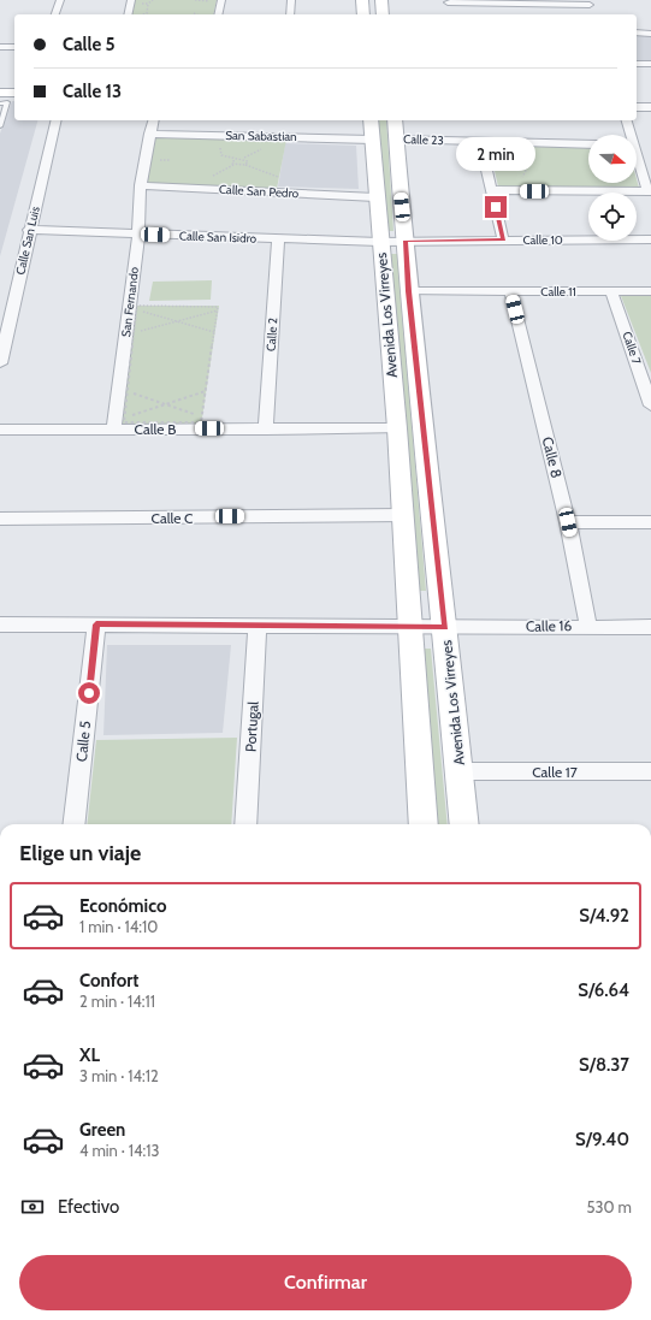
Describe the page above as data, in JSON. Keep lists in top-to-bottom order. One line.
{"streets":{"main road":["Avenida Los Virreyes"],"street":["San Sabastian","Calle 23","Calle San Pedro","Calle San Isidro","Calle 10","Calle San Luis","Calle 11","San Fernando","Calle 2","Calle 7","Calle B","Calle 8","Calle C","Calle 16","Portugal","Calle 5","Calle 17"]},"crossings":[["San Sabastian","San Fernando"],["San Sabastian","Avenida Los Virreyes"],["Calle 23","Avenida Los Virreyes"],["Calle San Pedro","San Fernando"],["Calle San Pedro","Avenida Los Virreyes"],["Calle San Isidro","Calle 10"],["Calle San Isidro","Calle San Luis"],["Calle San Isidro","San Fernando"],["Calle San Isidro","Avenida Los Virreyes"],["Calle San Isidro","Calle 2"],["Calle 10","Avenida Los Virreyes"],["Calle 11","Avenida Los Virreyes"],["Calle 11","Calle 7"],["Calle 11","Calle 8"],["San Fernando","Calle B"],["Avenida Los Virreyes","Calle B"],["Avenida Los Virreyes","Calle C"],["Avenida Los Virreyes","Calle 16"],["Avenida Los Virreyes","Calle 17"],["Calle 2","Calle B"],["Calle 8","Calle 16"],["Calle 16","Portugal"],["Calle 16","Calle 5"]],"north":"right","page":{"banner":["Calle 5","Calle 13"],"bubble":"2 min","heading":"Elige un viaje","list":[{"name":"Económico","note":"1 min · 14:10","value":"S/4.92"},{"name":"Confort","note":"2 min · 14:11","value":"S/6.64"},{"name":"XL","note":"3 min · 14:12","value":"S/8.37"},{"name":"Green","note":"4 min · 14:13","value":"S/9.40"}],"pay":["Efectivo","530 m"],"buttons":"Confirmar"}}
